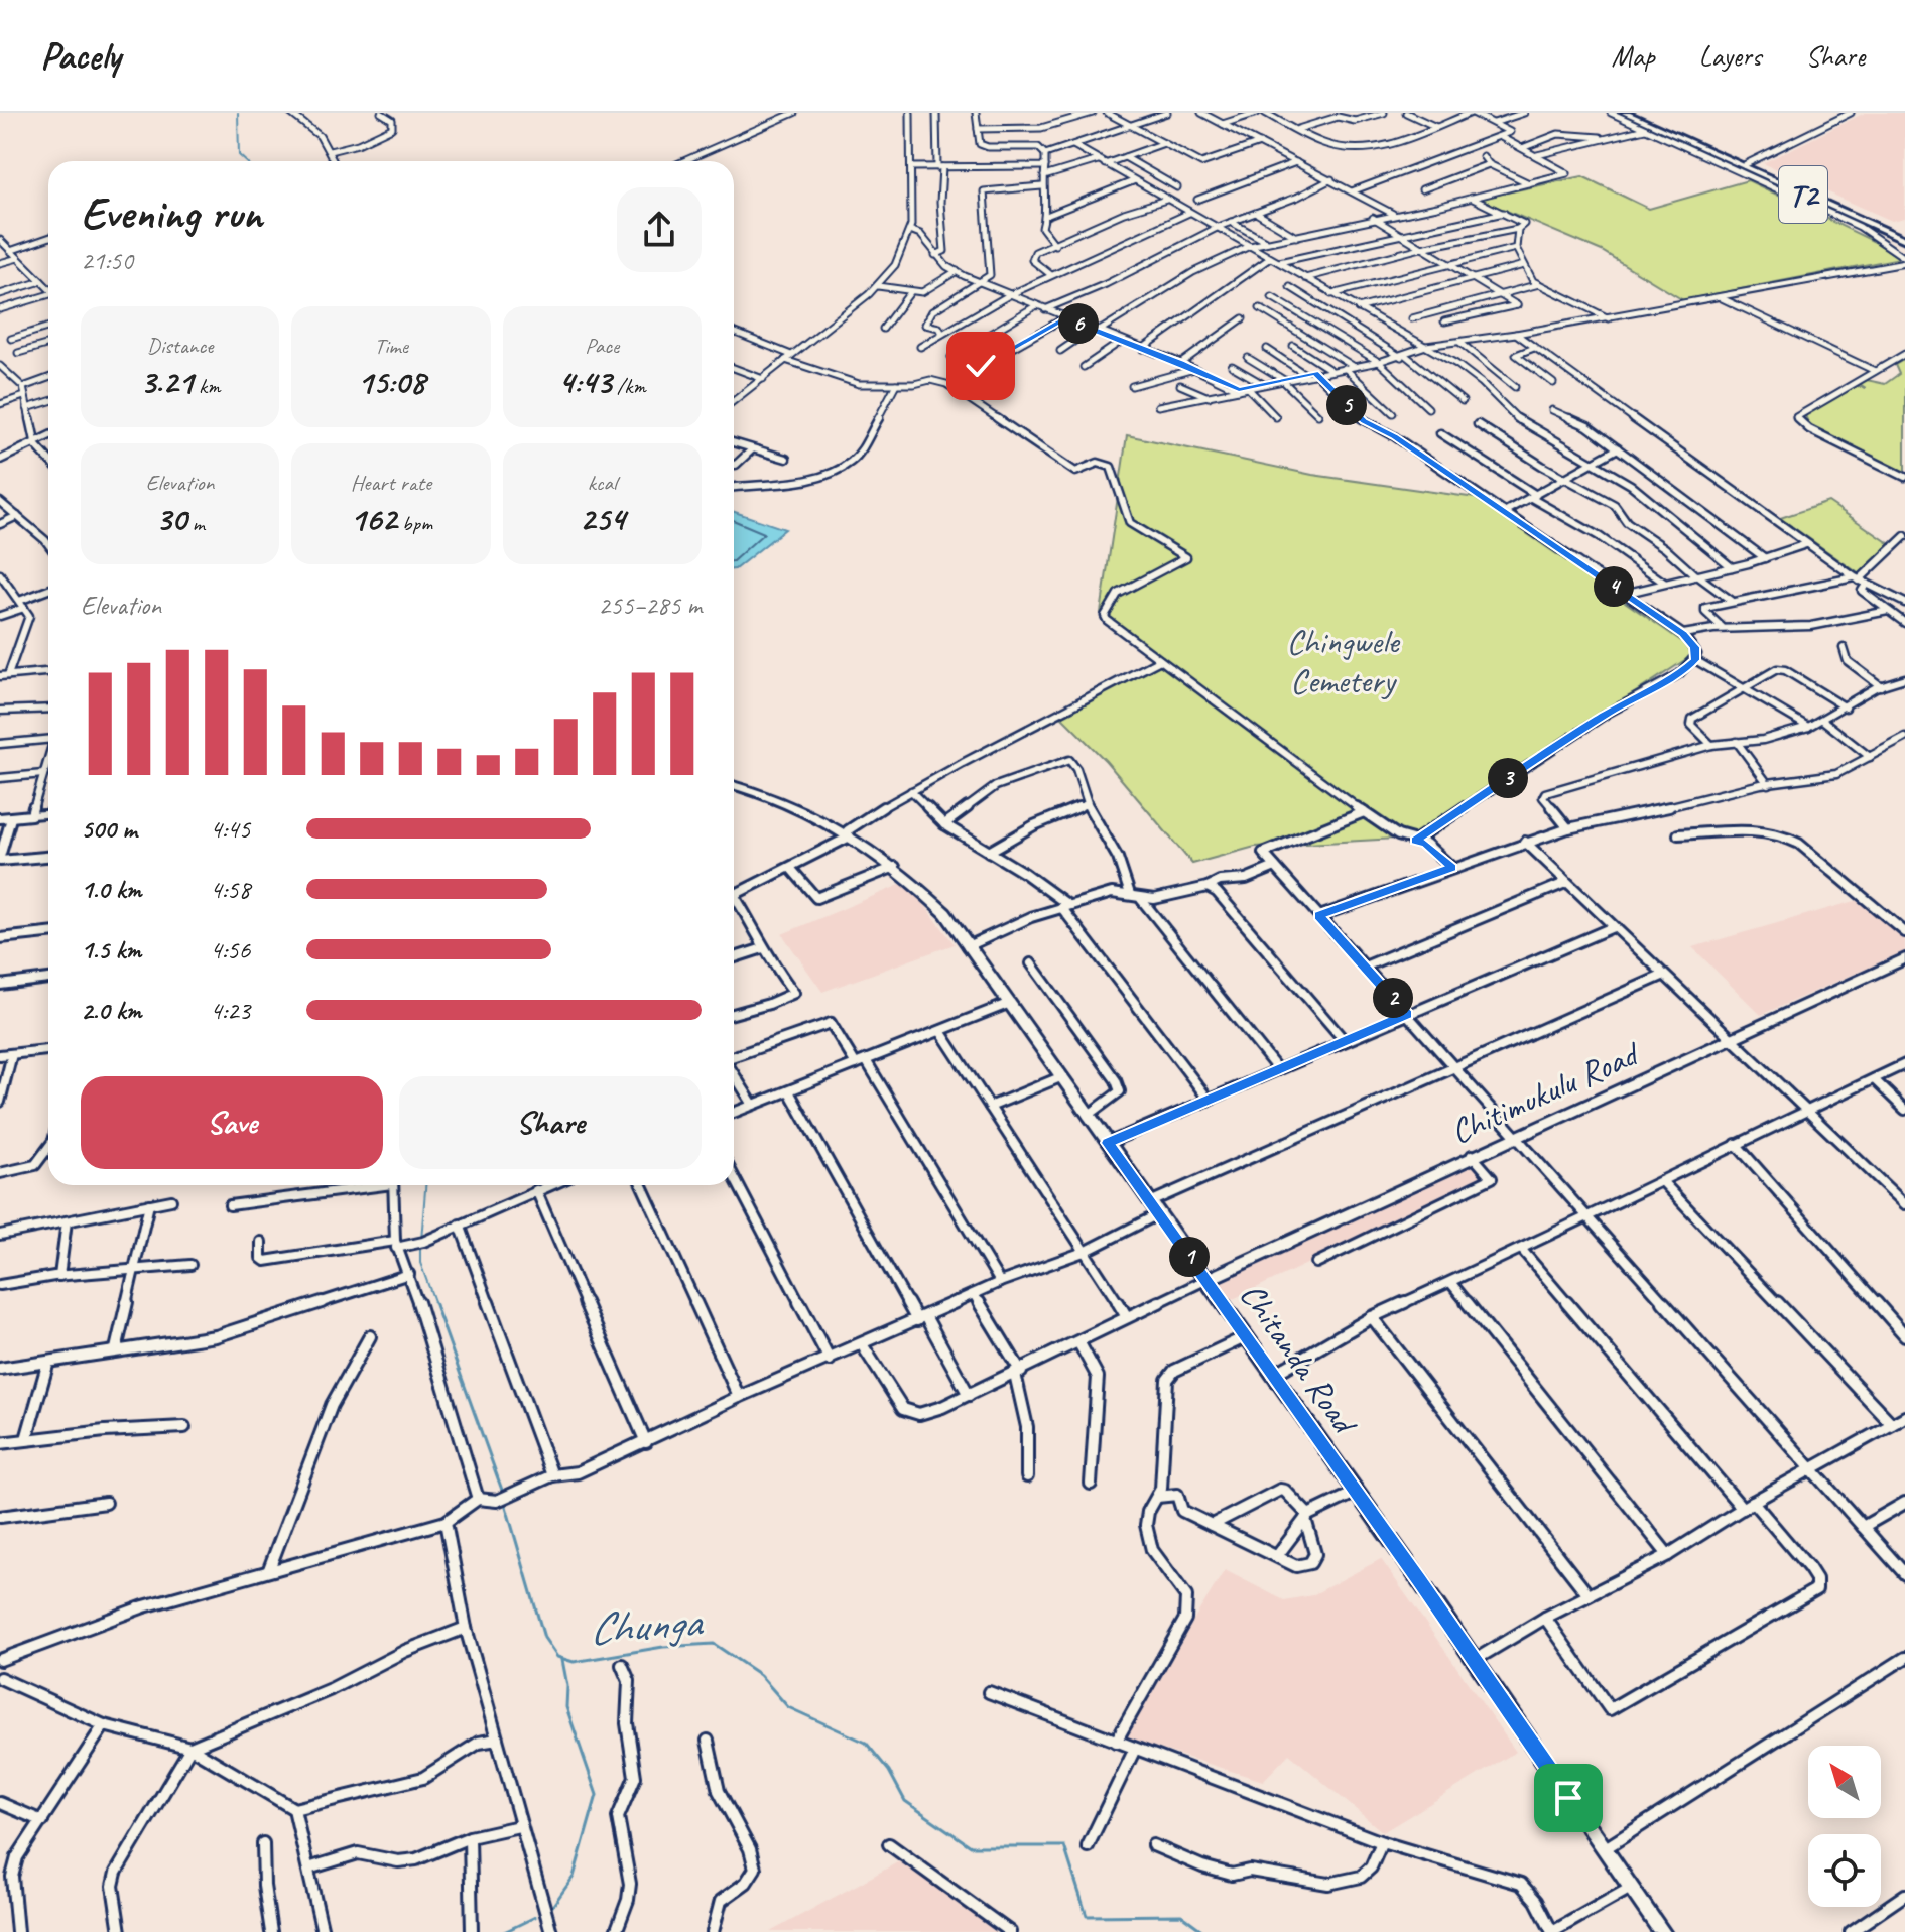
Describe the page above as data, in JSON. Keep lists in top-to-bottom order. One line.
{"streets":{"main road":["T2"],"street":["Chitimukulu Road","Chitanda Road"]},"crossings":[["Chitimukulu Road","Chitanda Road"]],"water":["Chunga"],"parks":["Chingwele Cemetery"],"north":"top left","page":{"header":"Pacely","nav":["Map","Layers","Share"],"heading":["Evening run","21:50"],"stats":[["Distance","3.21 km"],["Time","15:08"],["Pace","4:43 /km"],["Elevation","30 m"],["Heart rate","162 bpm"],["kcal","254"]],"pins":["6","5","4","3","2","1"],"chart":["Elevation","255–285 m"],"list":[{"name":"500 m","note":"4:45"},{"name":"1.0 km","note":"4:58"},{"name":"1.5 km","note":"4:56"},{"name":"2.0 km","note":"4:23"}],"buttons":["Save","Share"]}}
